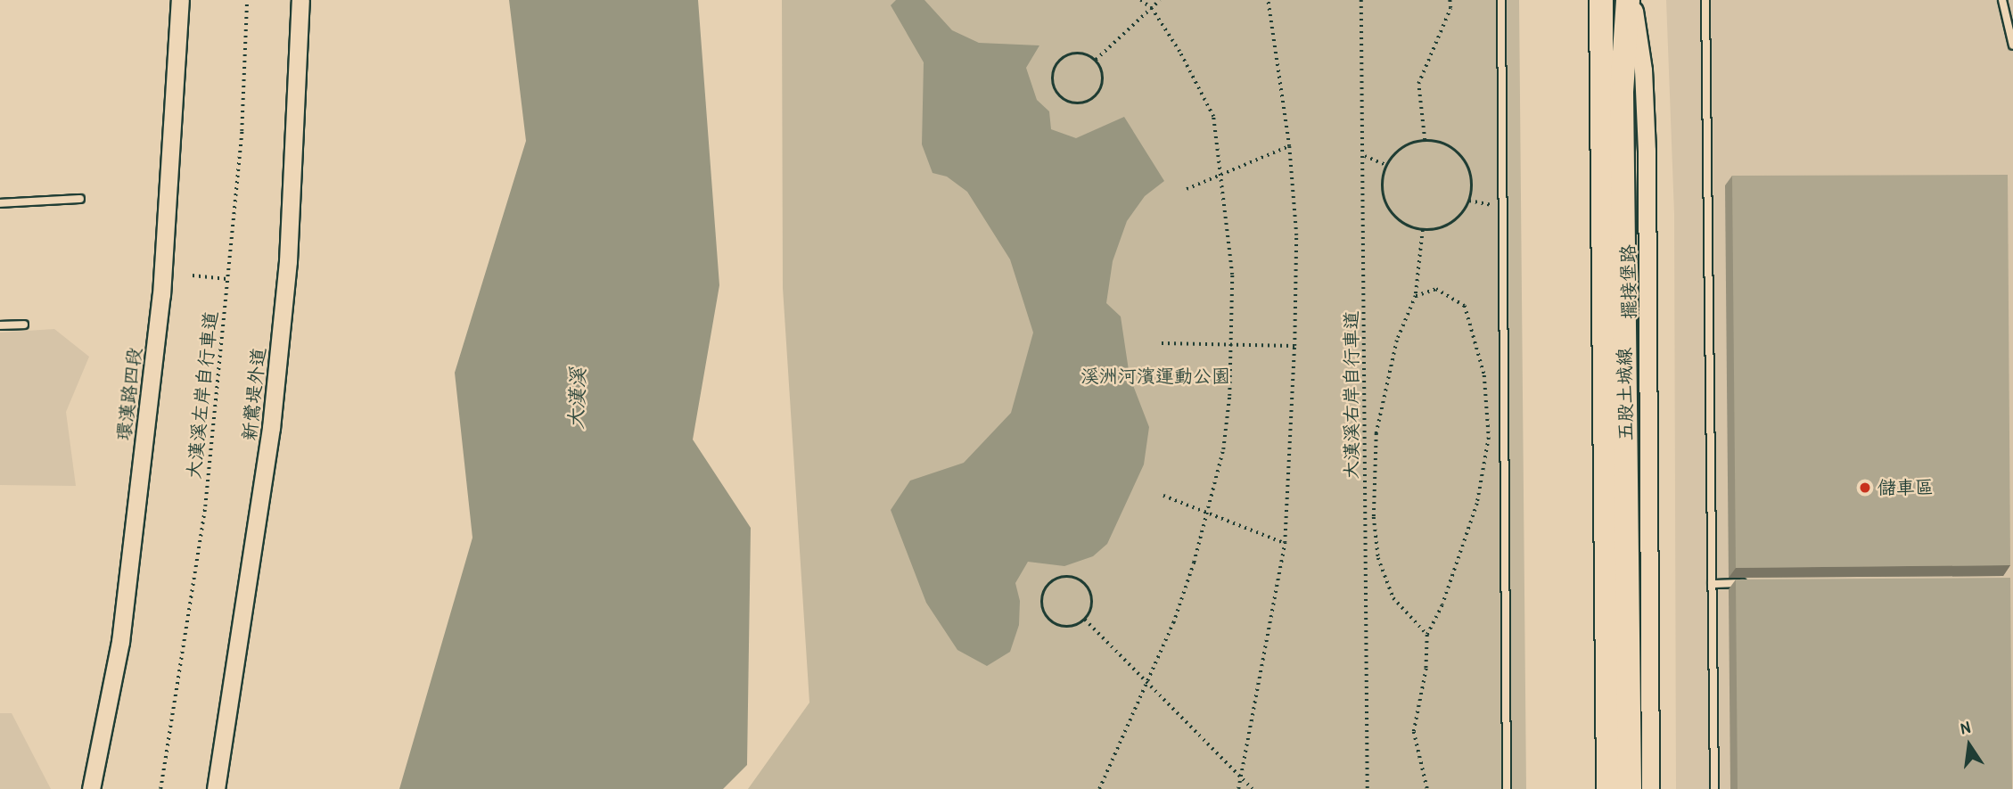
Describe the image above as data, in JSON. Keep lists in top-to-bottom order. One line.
{"streets":{"highway":["五股土城線"],"street":["擺接堡路","環漢路四段","新鶯堤外道"],"path":["大漢溪左岸自行車道","大漢溪右岸自行車道"]},"water":["大漢溪"],"parks":["溪洲河濱運動公園"],"places":["儲車區"],"north":"top"}
